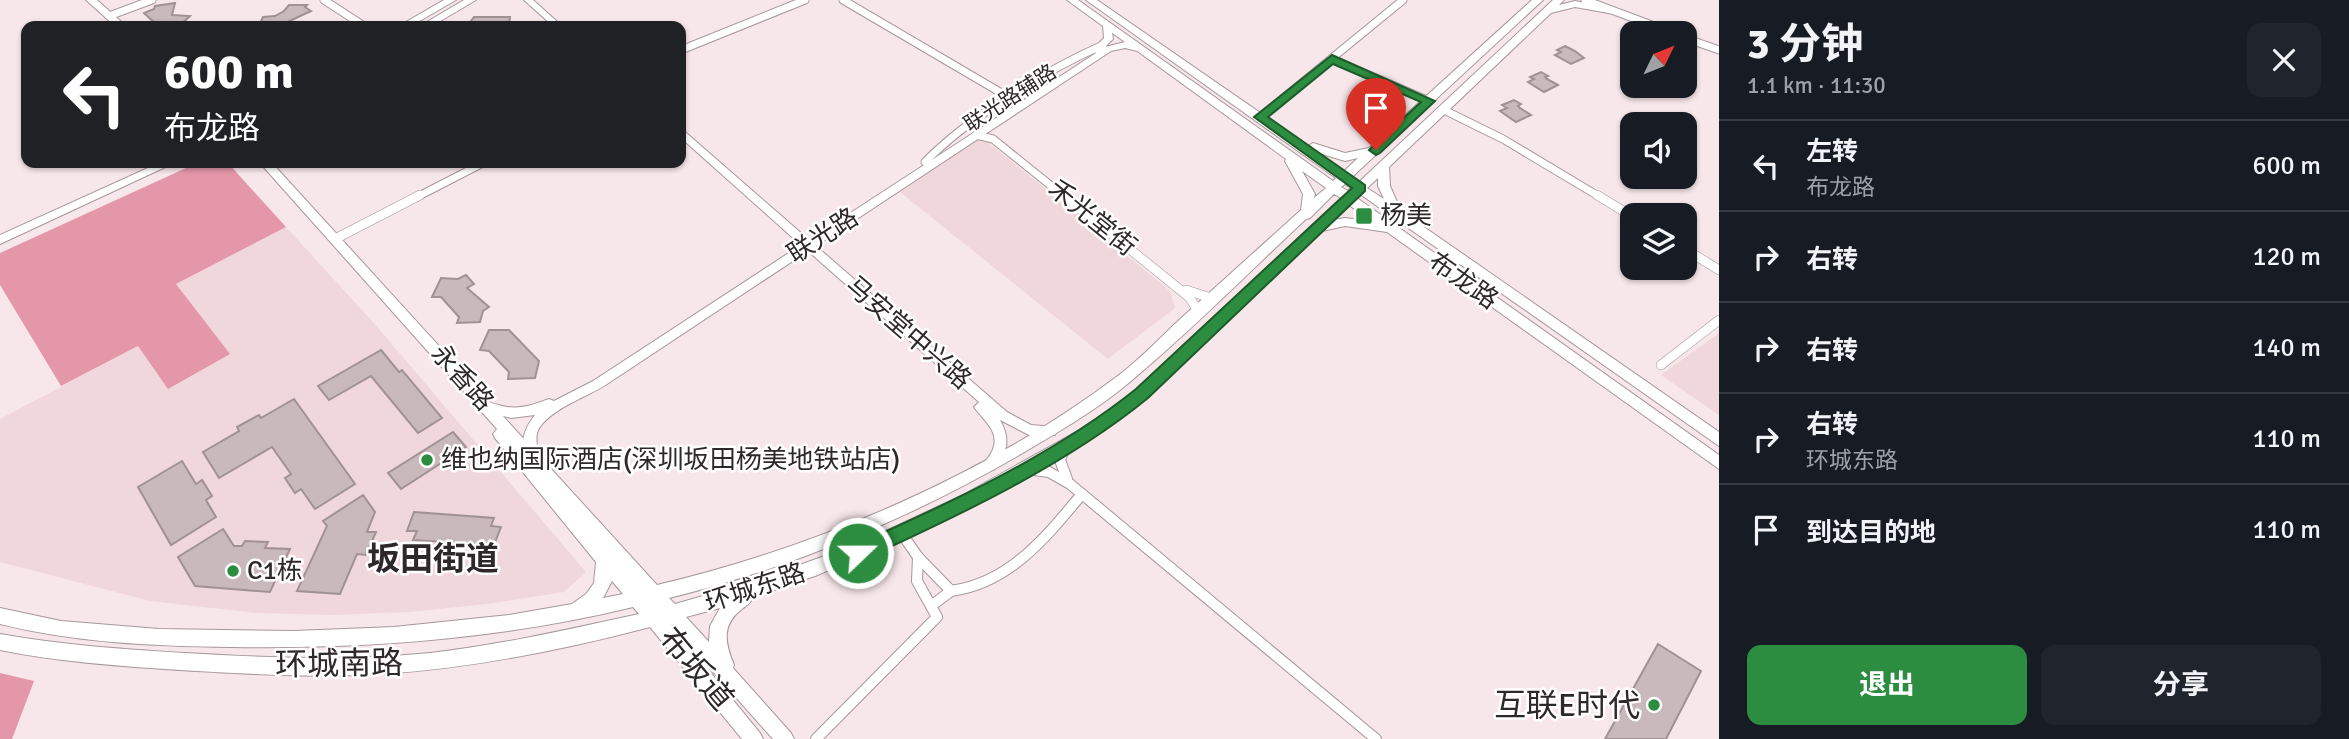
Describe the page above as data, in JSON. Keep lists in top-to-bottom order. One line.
{"streets":{"main road":["布龙路","永香路","环城东路","环城南路","布坂道"],"street":["联光路辅路","禾光堂街","联光路","马安堂中兴路"]},"crossings":[["联光路辅路","联光路"],["禾光堂街","联光路"],["禾光堂街","环城东路"],["联光路","布龙路"],["联光路","马安堂中兴路"],["联光路","永香路"],["布龙路","环城东路"],["马安堂中兴路","环城东路"],["永香路","环城东路"],["永香路","环城南路"],["永香路","布坂道"],["环城东路","环城南路"],["环城东路","布坂道"],["环城南路","布坂道"]],"districts":["坂田街道"],"places":{"transit":["杨美"],"other":["维也纳国际酒店(深圳坂田杨美地铁站店)","C1栋","互联E时代"]},"north":"top right","page":{"heading":["3 分钟","1.1 km · 11:30"],"turn":["600 m","布龙路"],"list":[{"name":"左转","note":"布龙路","value":"600 m"},{"name":"右转","value":"120 m"},{"name":"右转","value":"140 m"},{"name":"右转","note":"环城东路","value":"110 m"},{"name":"到达目的地","value":"110 m"}],"buttons":["退出","分享"]}}
